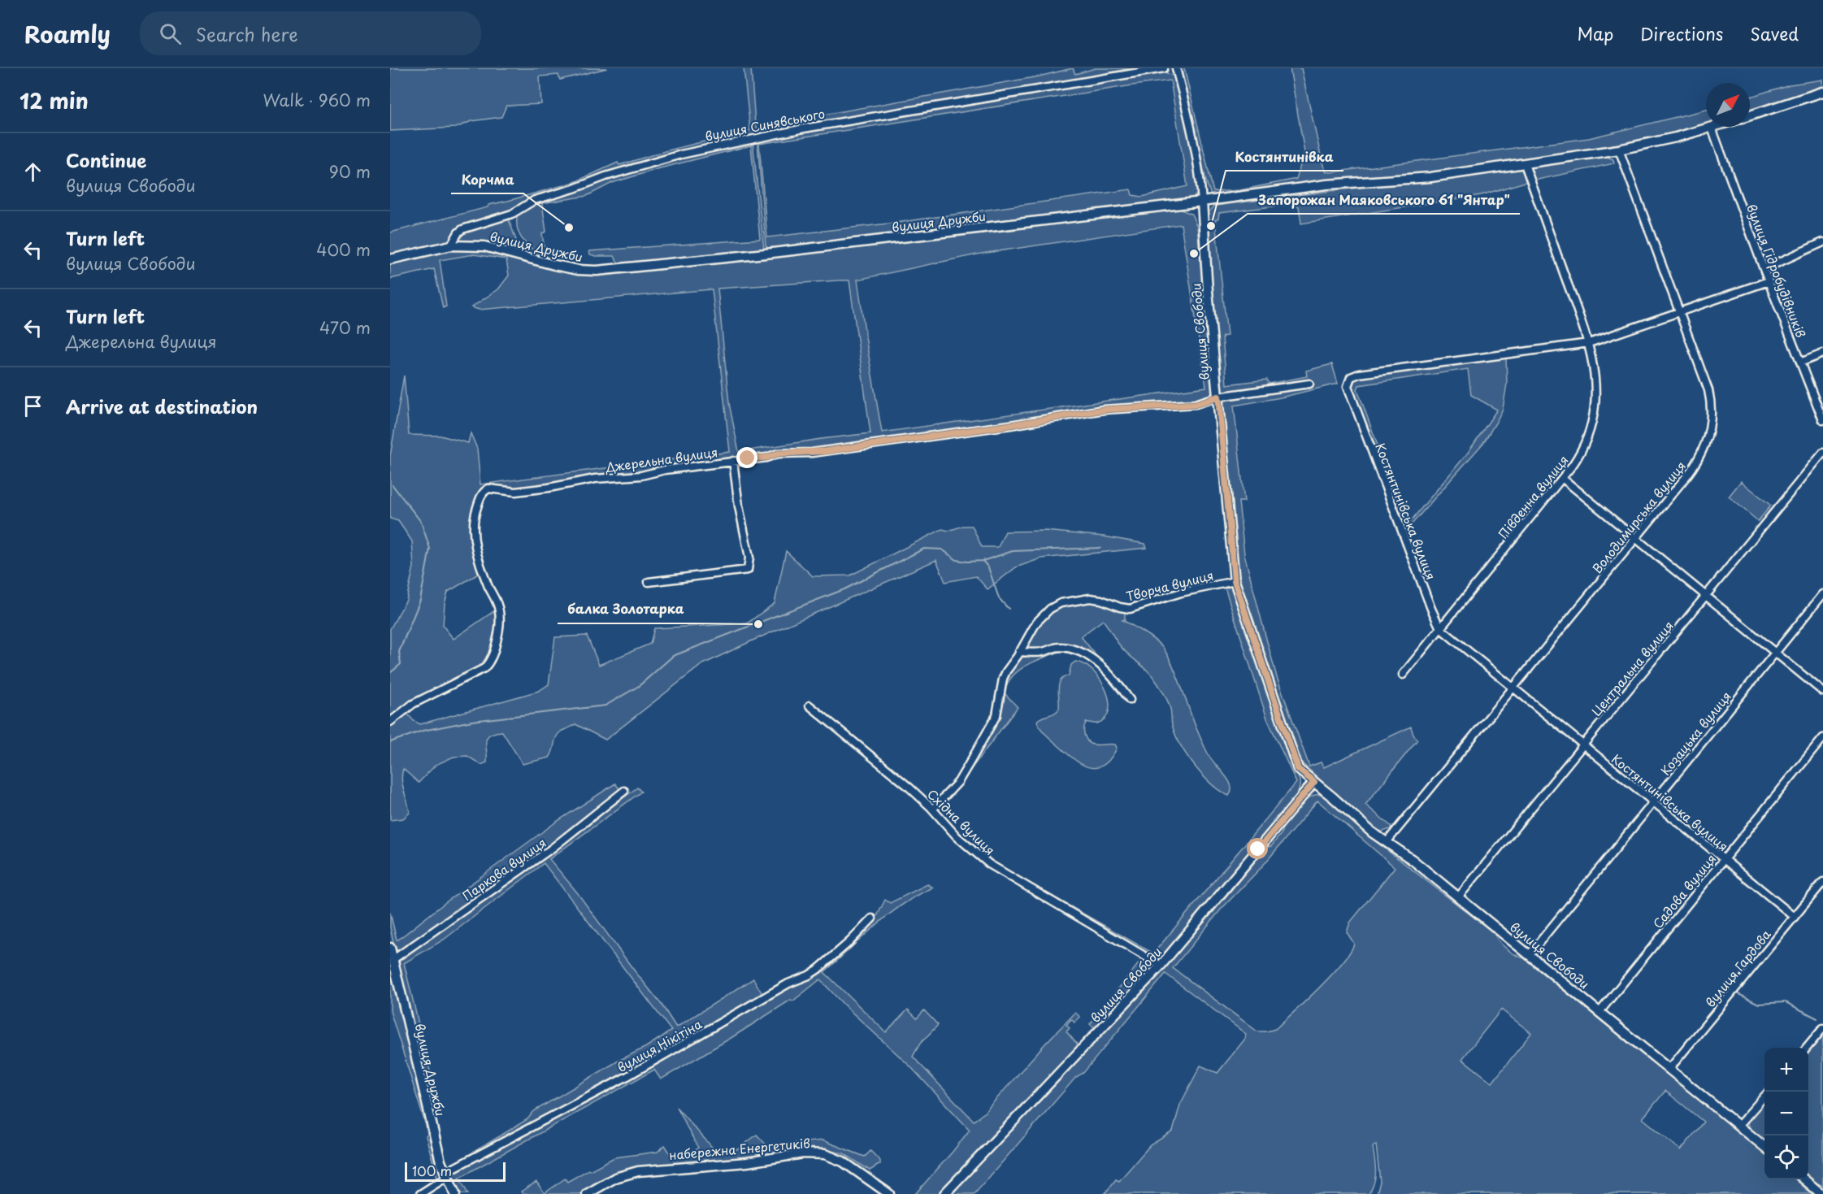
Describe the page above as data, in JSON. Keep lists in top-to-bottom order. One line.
{"streets":{"street":["вулиця Синявського","вулиця Дружби","вулиця Гідробудівників","вулиця Свободи","Джерельна вулиця","Південна вулиця","Костянтинівська вулиця","Володимирська вулиця","Творча вулиця","Центральна вулиця","Козацька вулиця","Східна вулиця","Паркова вулиця","Садова вулиця","вулиця Гардова","вулиця Нікітіна","набережна Енергетиків"]},"crossings":[["вулиця Синявського","вулиця Дружби"],["вулиця Дружби","вулиця Гідробудівників"],["вулиця Дружби","вулиця Свободи"],["вулиця Дружби","Південна вулиця"],["вулиця Дружби","Володимирська вулиця"],["вулиця Дружби","Паркова вулиця"],["вулиця Дружби","вулиця Нікітіна"],["вулиця Гідробудівників","Костянтинівська вулиця"],["вулиця Свободи","Джерельна вулиця"],["вулиця Свободи","Володимирська вулиця"],["вулиця Свободи","Творча вулиця"],["вулиця Свободи","Центральна вулиця"],["вулиця Свободи","Козацька вулиця"],["вулиця Свободи","Східна вулиця"],["вулиця Свободи","Садова вулиця"],["вулиця Свободи","вулиця Гардова"],["Південна вулиця","Костянтинівська вулиця"],["Костянтинівська вулиця","Володимирська вулиця"],["Костянтинівська вулиця","Центральна вулиця"],["Костянтинівська вулиця","Козацька вулиця"],["Костянтинівська вулиця","Садова вулиця"],["Костянтинівська вулиця","вулиця Гардова"],["Творча вулиця","Східна вулиця"]],"places":["Костянтинівка","Корчма","Запорожан Маяковського 61 \"Янтар\"","балка Золотарка"],"scale_bar":"100 m","north":"top right","page":{"header":"Roamly","search":"Search here","nav":["Map","Directions","Saved"],"heading":["12 min","Walk · 960 m"],"list":[["Continue","вулиця Свободи","90 m"],["Turn left","вулиця Свободи","400 m"],["Turn left","Джерельна вулиця","470 m"],"Arrive at destination"],"map_buttons":["+","−"],"scale":"100 m"}}
